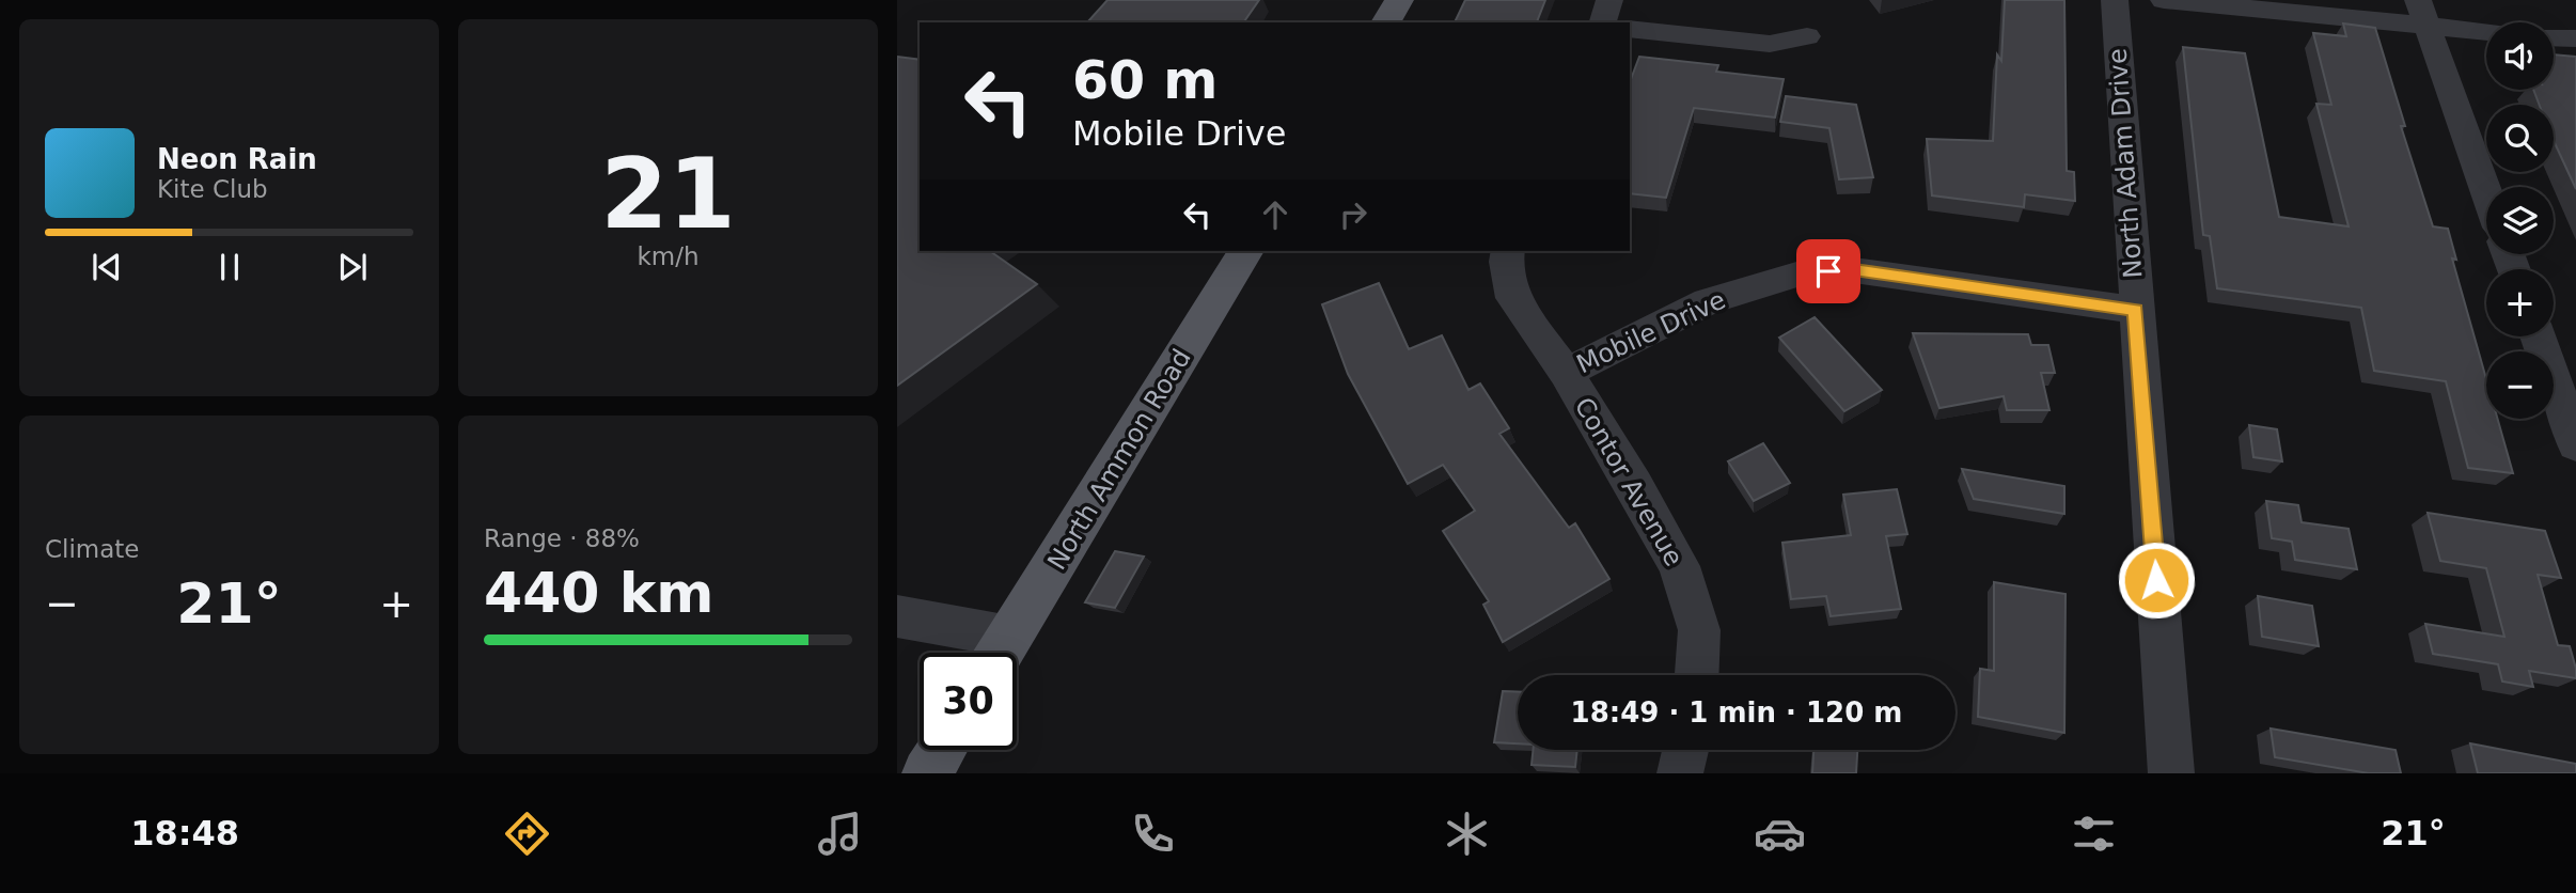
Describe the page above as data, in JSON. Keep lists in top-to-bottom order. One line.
{"streets":{"main road":["North Ammon Road"],"street":["North Adam Drive","Mobile Drive","Contor Avenue"]},"crossings":[["North Adam Drive","Mobile Drive"],["Mobile Drive","Contor Avenue"]],"page":{"tile":[["21","km/h"],"Climate",["Range · 88%","440 km"]],"map_buttons":["+","−"],"turn":["60 m","Mobile Drive"],"song":["Neon Rain","Kite Club"],"heat":["−","21°","+"],"limit":"30","trip":"18:49 · 1 min · 120 m","tabs":["18:48","21°"]}}
